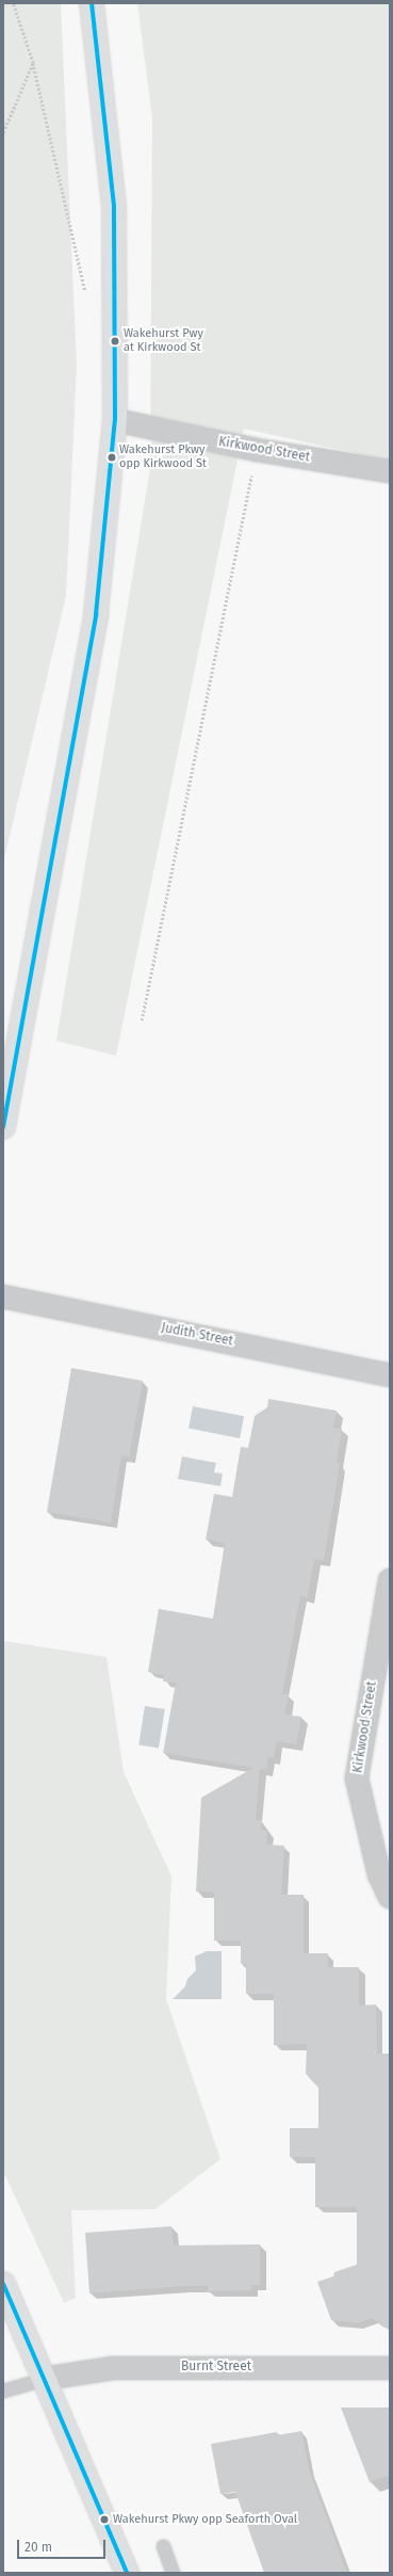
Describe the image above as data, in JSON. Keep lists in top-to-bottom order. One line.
{"streets":{"street":["Kirkwood Street","Judith Street","Burnt Street"]},"places":["Wakehurst Pwy at Kirkwood St","Wakehurst Pkwy opp Kirkwood St","Wakehurst Pkwy opp Seaforth Oval"],"scale_bar":"20 m"}
